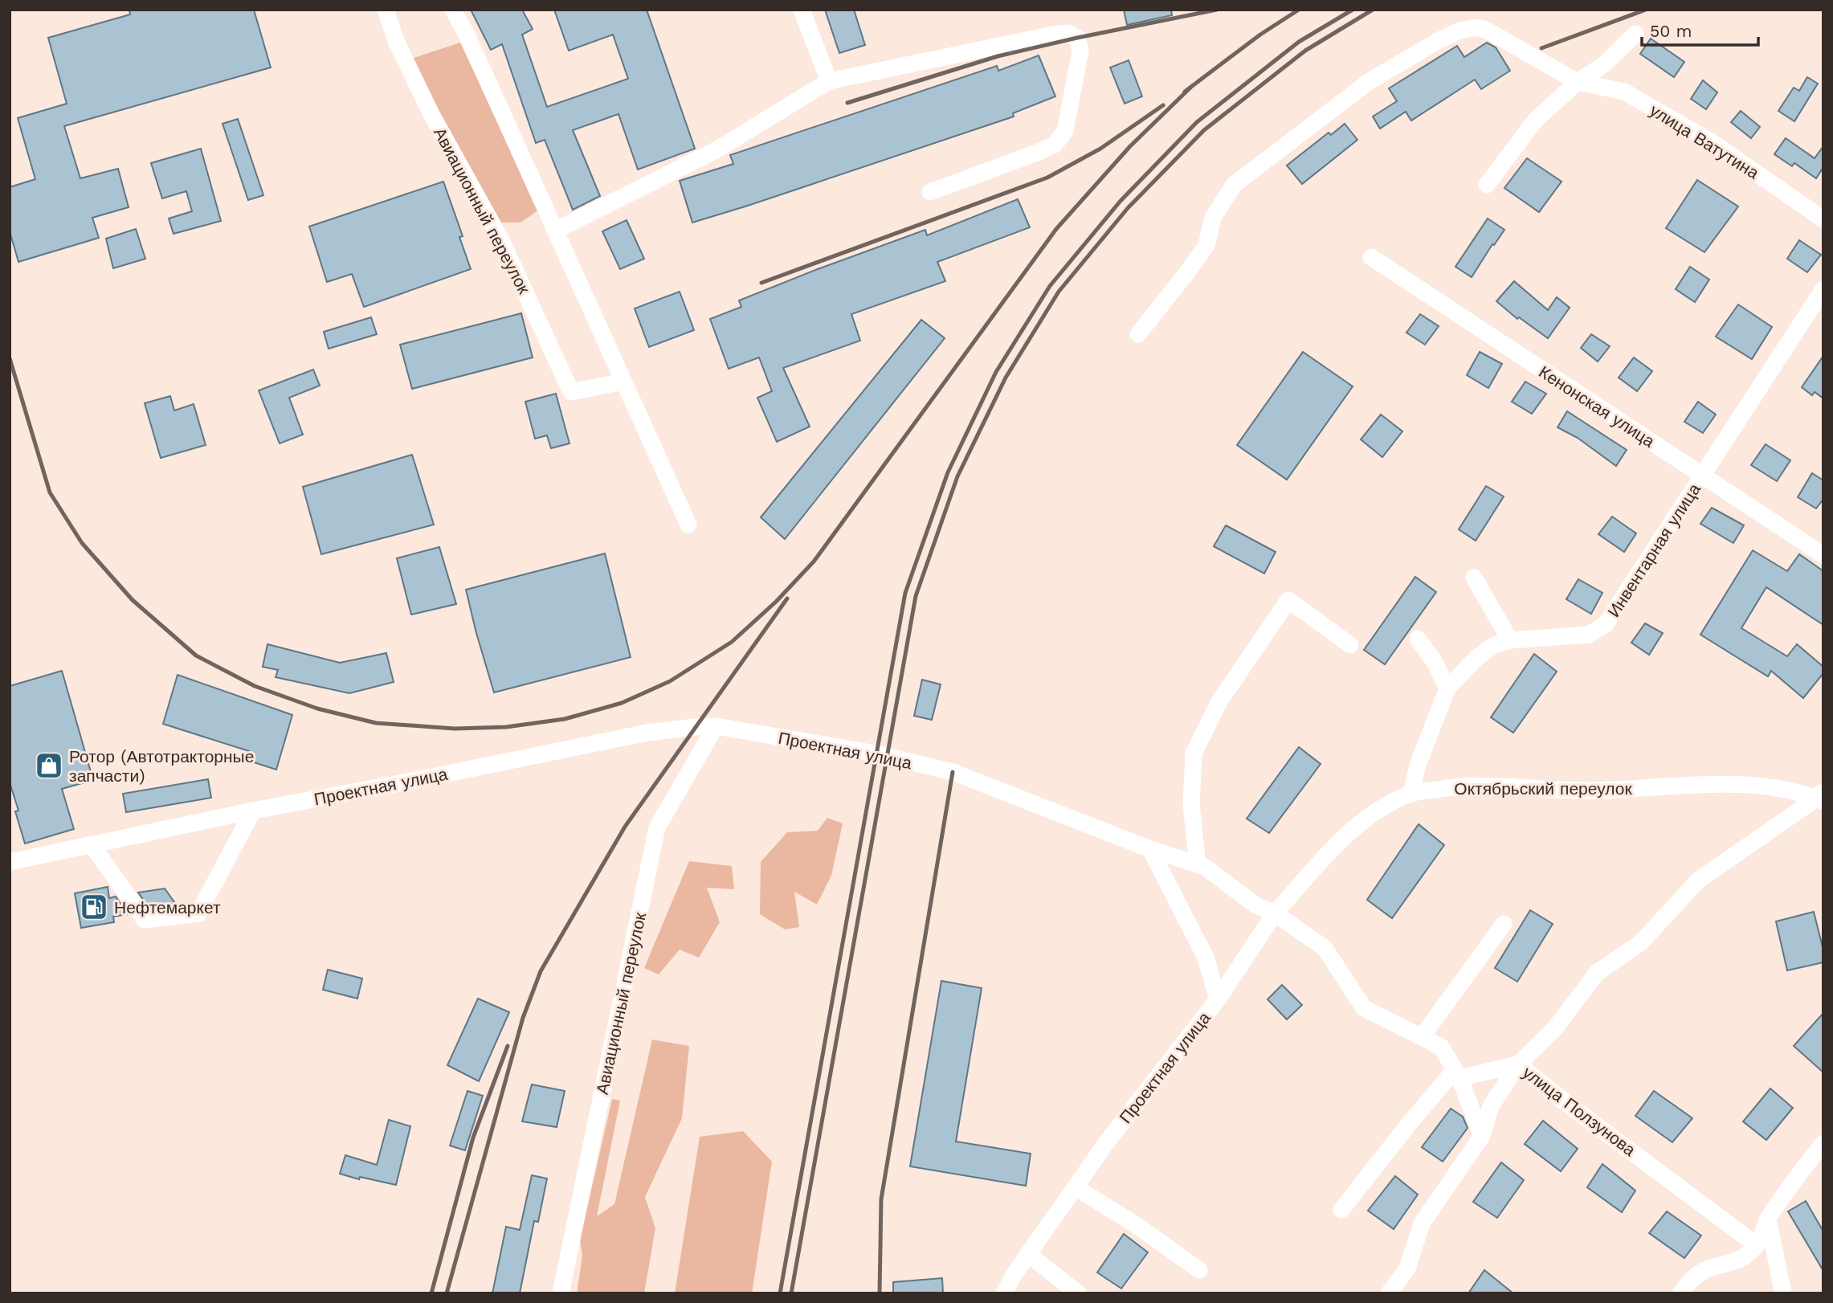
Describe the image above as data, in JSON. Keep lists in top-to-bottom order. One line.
{"streets":{"street":["улица Ватутина","Авиационный переулок","Кенонская улица","Инвентарная улица","Проектная улица","Октябрьский переулок","улица Ползунова"]},"crossings":[["Авиационный переулок","Проектная улица"],["Кенонская улица","Инвентарная улица"],["Инвентарная улица","Октябрьский переулок"],["Проектная улица","Октябрьский переулок"]],"places":{"shop":["Ротор (Автотракторные запчасти)"],"fuel station":["Нефтемаркет"]},"scale_bar":"50 m"}
